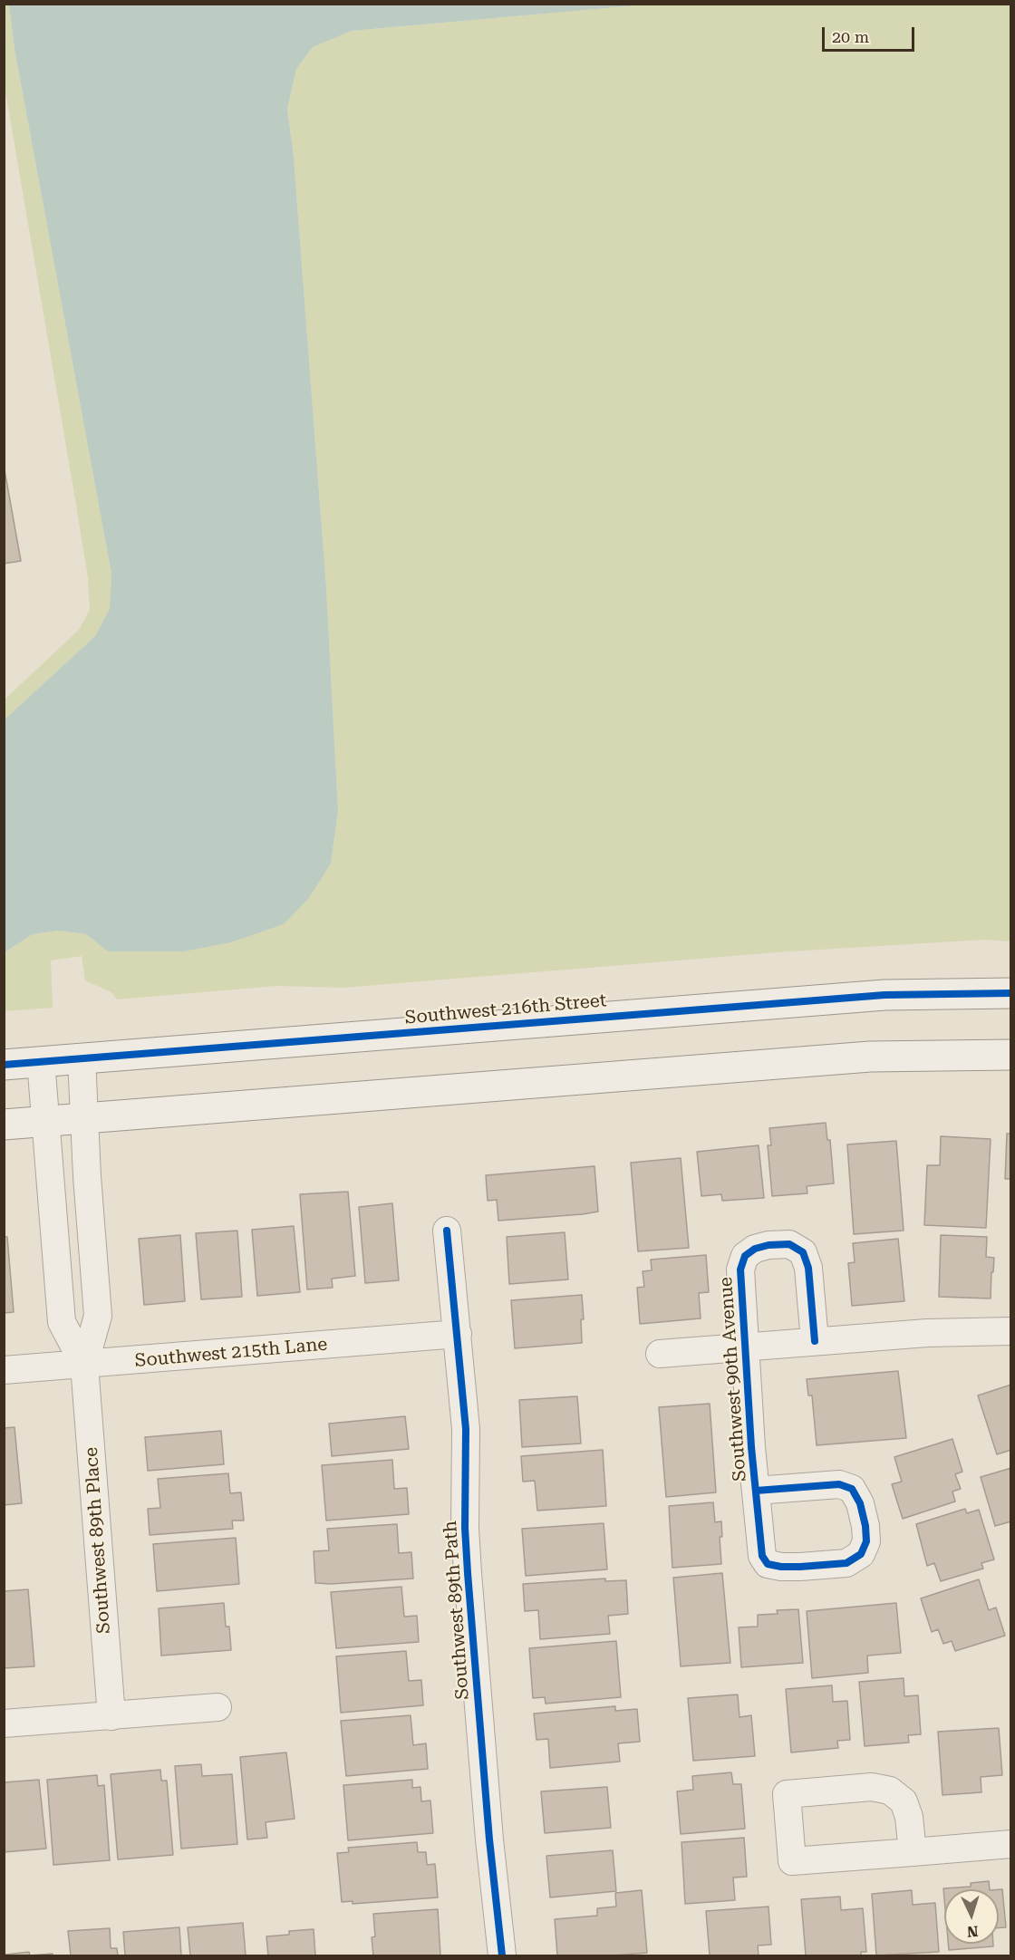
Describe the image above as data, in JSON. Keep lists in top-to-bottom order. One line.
{"streets":{"street":["Southwest 216th Street","Southwest 215th Lane","Southwest 90th Avenue","Southwest 89th Place","Southwest 89th Path"]},"crossings":[["Southwest 216th Street","Southwest 89th Place"],["Southwest 215th Lane","Southwest 89th Place"],["Southwest 215th Lane","Southwest 89th Path"]],"scale_bar":"20 m","north":"bottom"}
